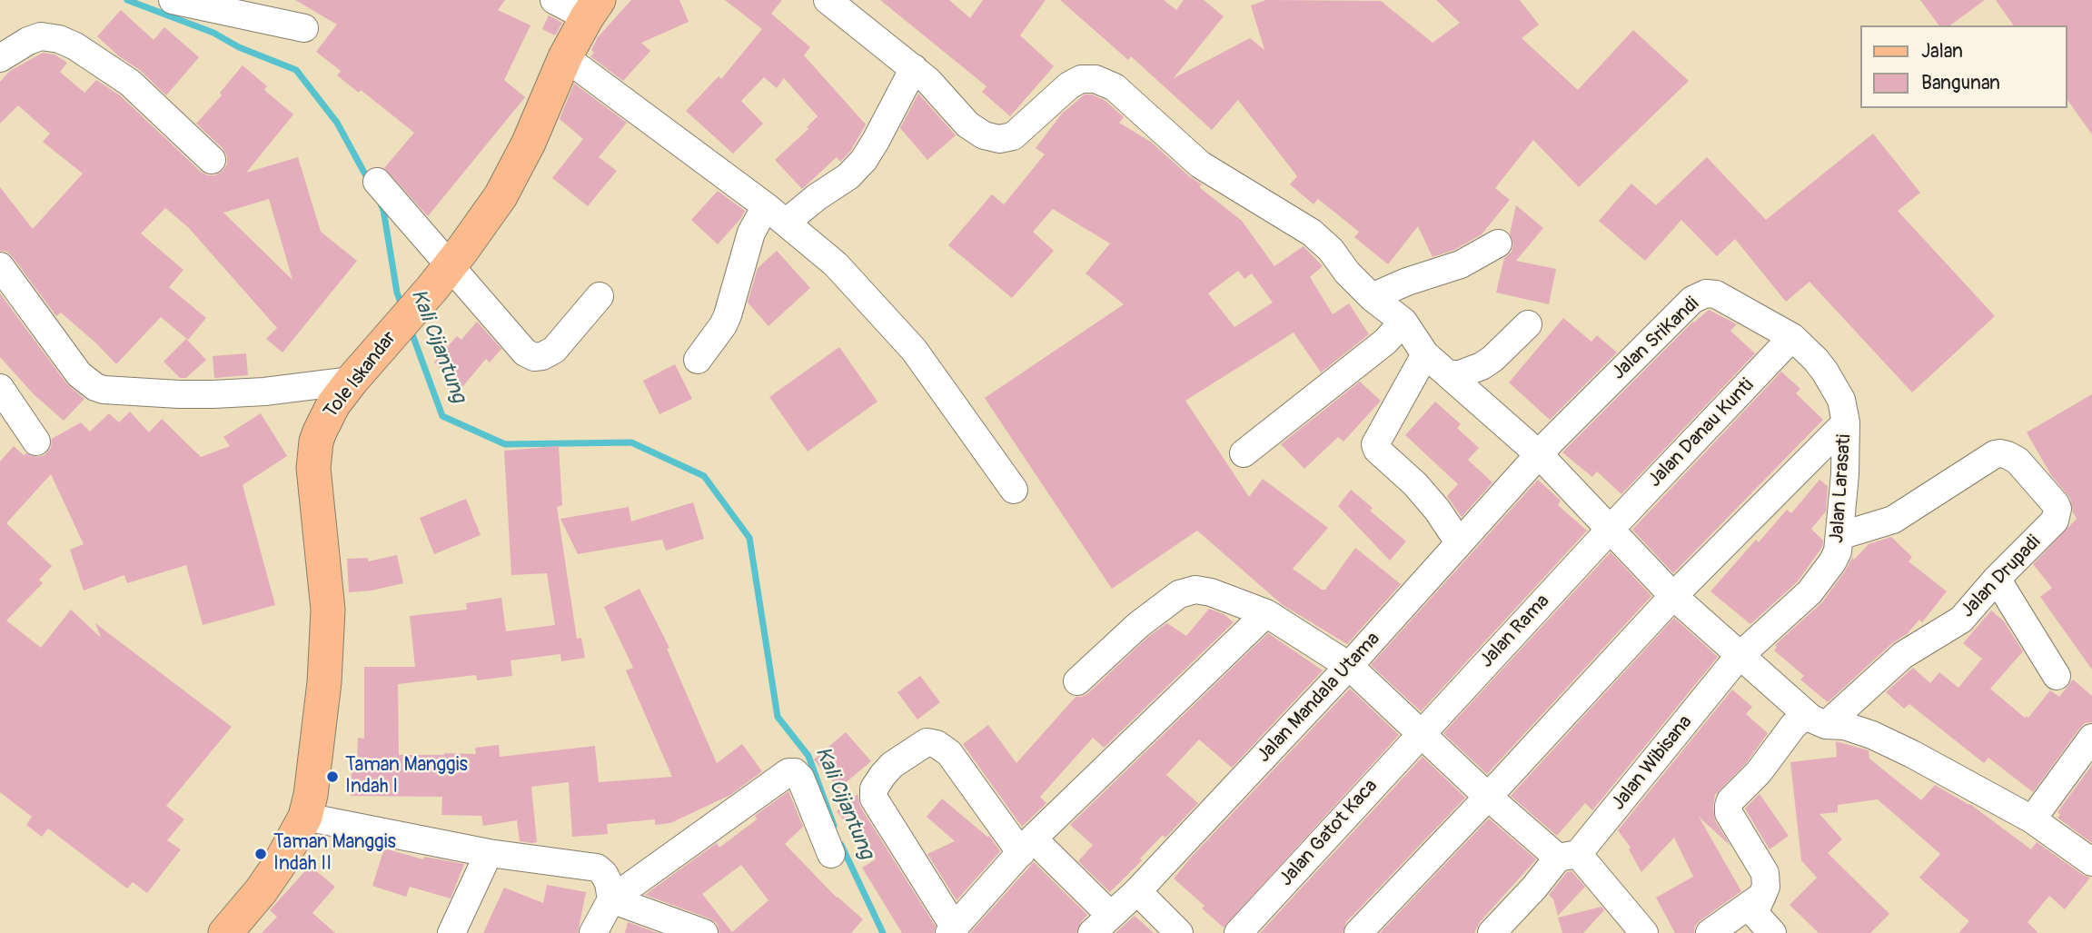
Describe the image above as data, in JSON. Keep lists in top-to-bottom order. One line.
{"streets":{"main road":["Tole Iskandar"],"street":["Jalan SriKandi","Jalan Danau Kunti","Jalan Larasati","Jalan Drupadi","Jalan Rama","Jalan Mandala Utama","Jalan Wibisana","Jalan Gatot Kaca"]},"crossings":[["Jalan SriKandi","Jalan Danau Kunti"],["Jalan SriKandi","Jalan Larasati"],["Jalan SriKandi","Jalan Mandala Utama"],["Jalan Danau Kunti","Jalan Larasati"],["Jalan Danau Kunti","Jalan Rama"],["Jalan Larasati","Jalan Drupadi"],["Jalan Larasati","Jalan Wibisana"],["Jalan Rama","Jalan Gatot Kaca"]],"water":["Kali Cijantung"],"places":["Taman Manggis Indah I","Taman Manggis Indah II"],"legend":["Jalan","Bangunan"]}
